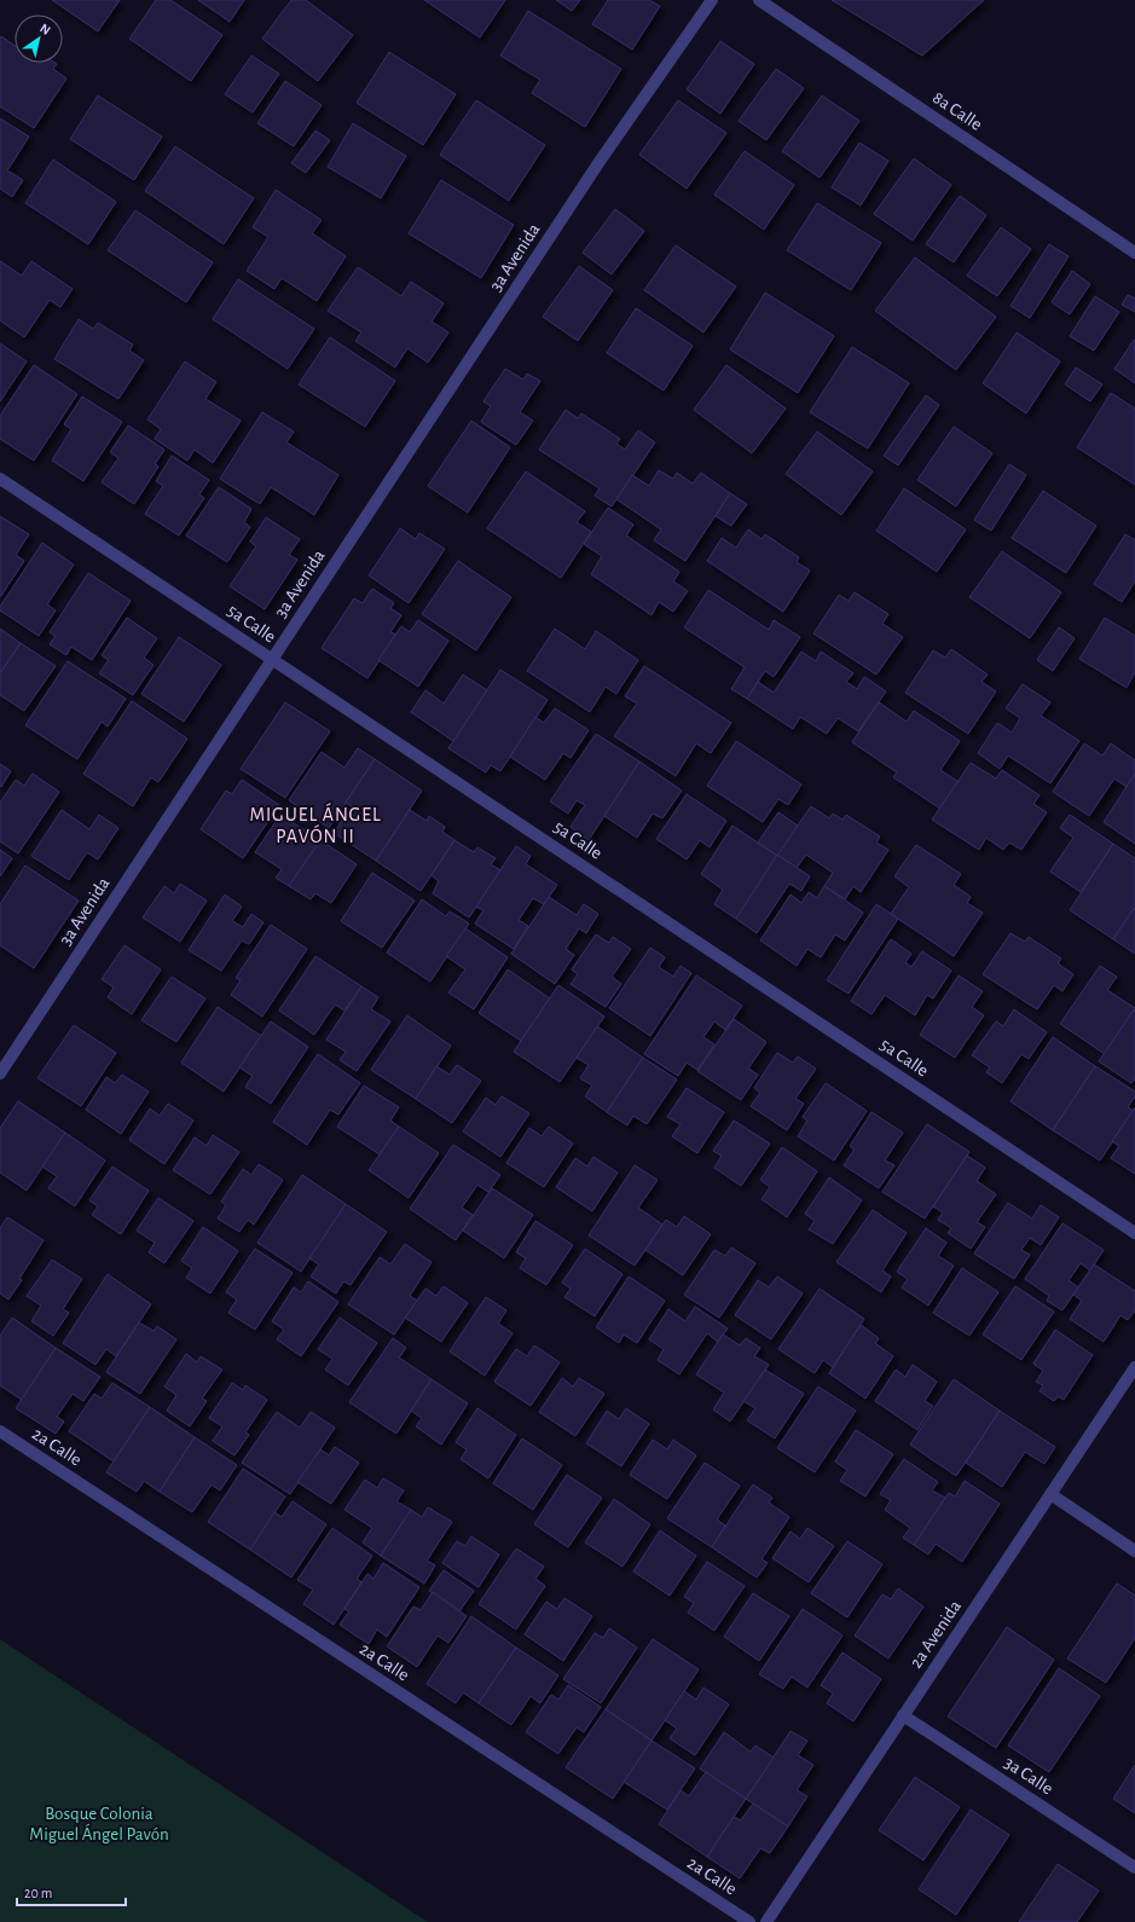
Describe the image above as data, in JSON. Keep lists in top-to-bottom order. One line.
{"streets":{"street":["8a Calle","3a Avenida","5a Calle","2a Calle","2a Avenida","3a Calle"]},"crossings":[["3a Avenida","5a Calle"],["2a Avenida","3a Calle"]],"districts":["MIGUEL ÁNGEL PAVÓN II"],"parks":["Bosque Colonia Miguel Ángel Pavón"],"scale_bar":"20 m","north":"top right"}
